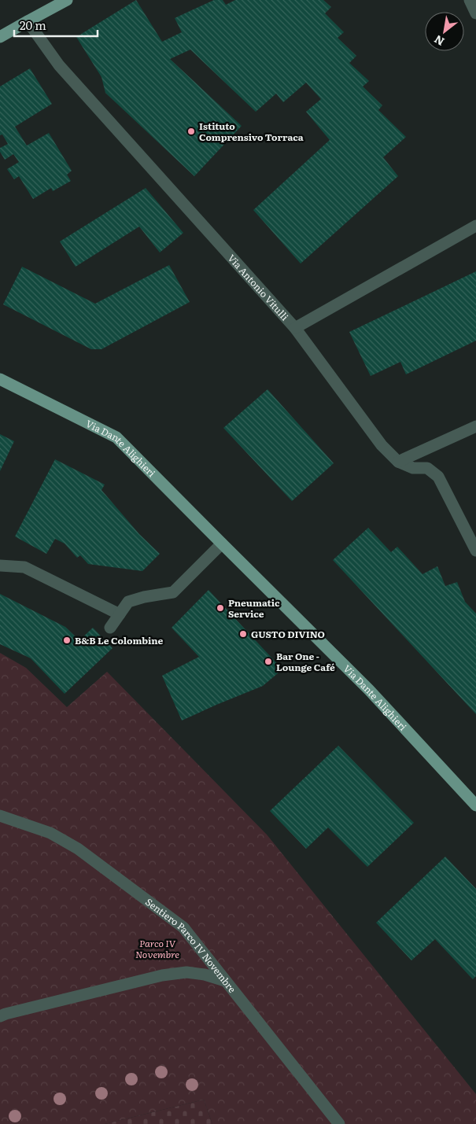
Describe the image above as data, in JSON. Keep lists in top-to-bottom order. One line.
{"streets":{"main road":["Via Dante Alighieri"],"street":["Via Antonio Vitulli","Sentiero Parco IV Novembre"]},"parks":["Parco IV Novembre"],"places":["Istituto Comprensivo Torraca","Pneumatic Service","GUSTO DIVINO","B&B Le Colombine","Bar One - Lounge Café"],"scale_bar":"20 m","north":"bottom left"}
